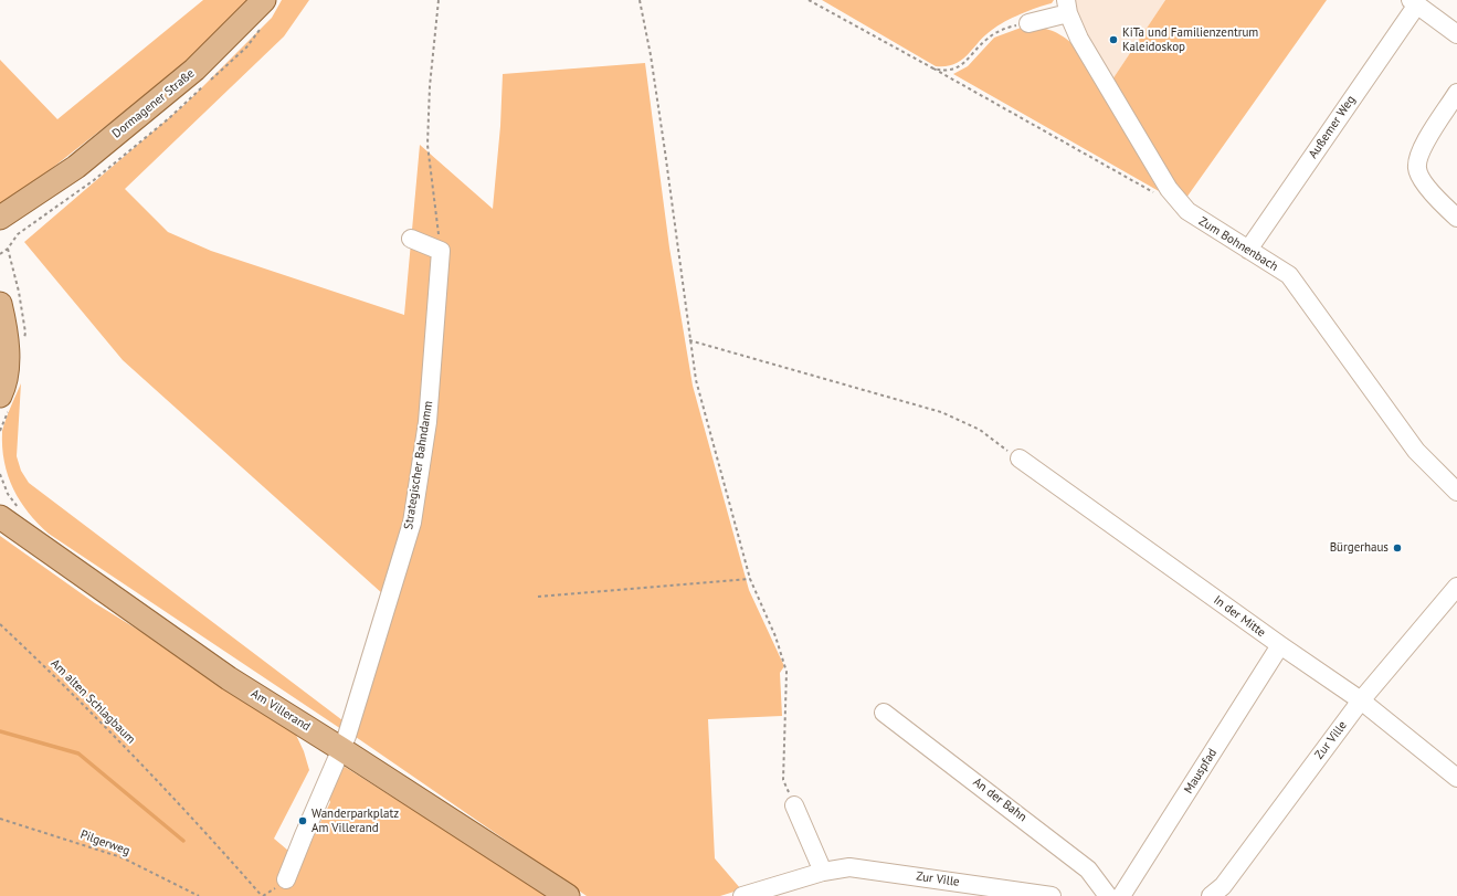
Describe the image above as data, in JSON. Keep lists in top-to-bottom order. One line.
{"streets":{"main road":["Dormagener Straße","Am Villerand"],"street":["Außemer Weg","Zum Bohnenbach","Strategischer Bahndamm","In der Mitte","Zur Ville","Mauspfad","An der Bahn"],"path":["Am alten Schlagbaum","Pilgerweg"]},"crossings":[["Außemer Weg","Zum Bohnenbach"],["Strategischer Bahndamm","Am Villerand"],["In der Mitte","Zur Ville"],["In der Mitte","Mauspfad"]],"places":["KiTa und Familienzentrum Kaleidoskop","Bürgerhaus","Wanderparkplatz Am Villerand"]}
